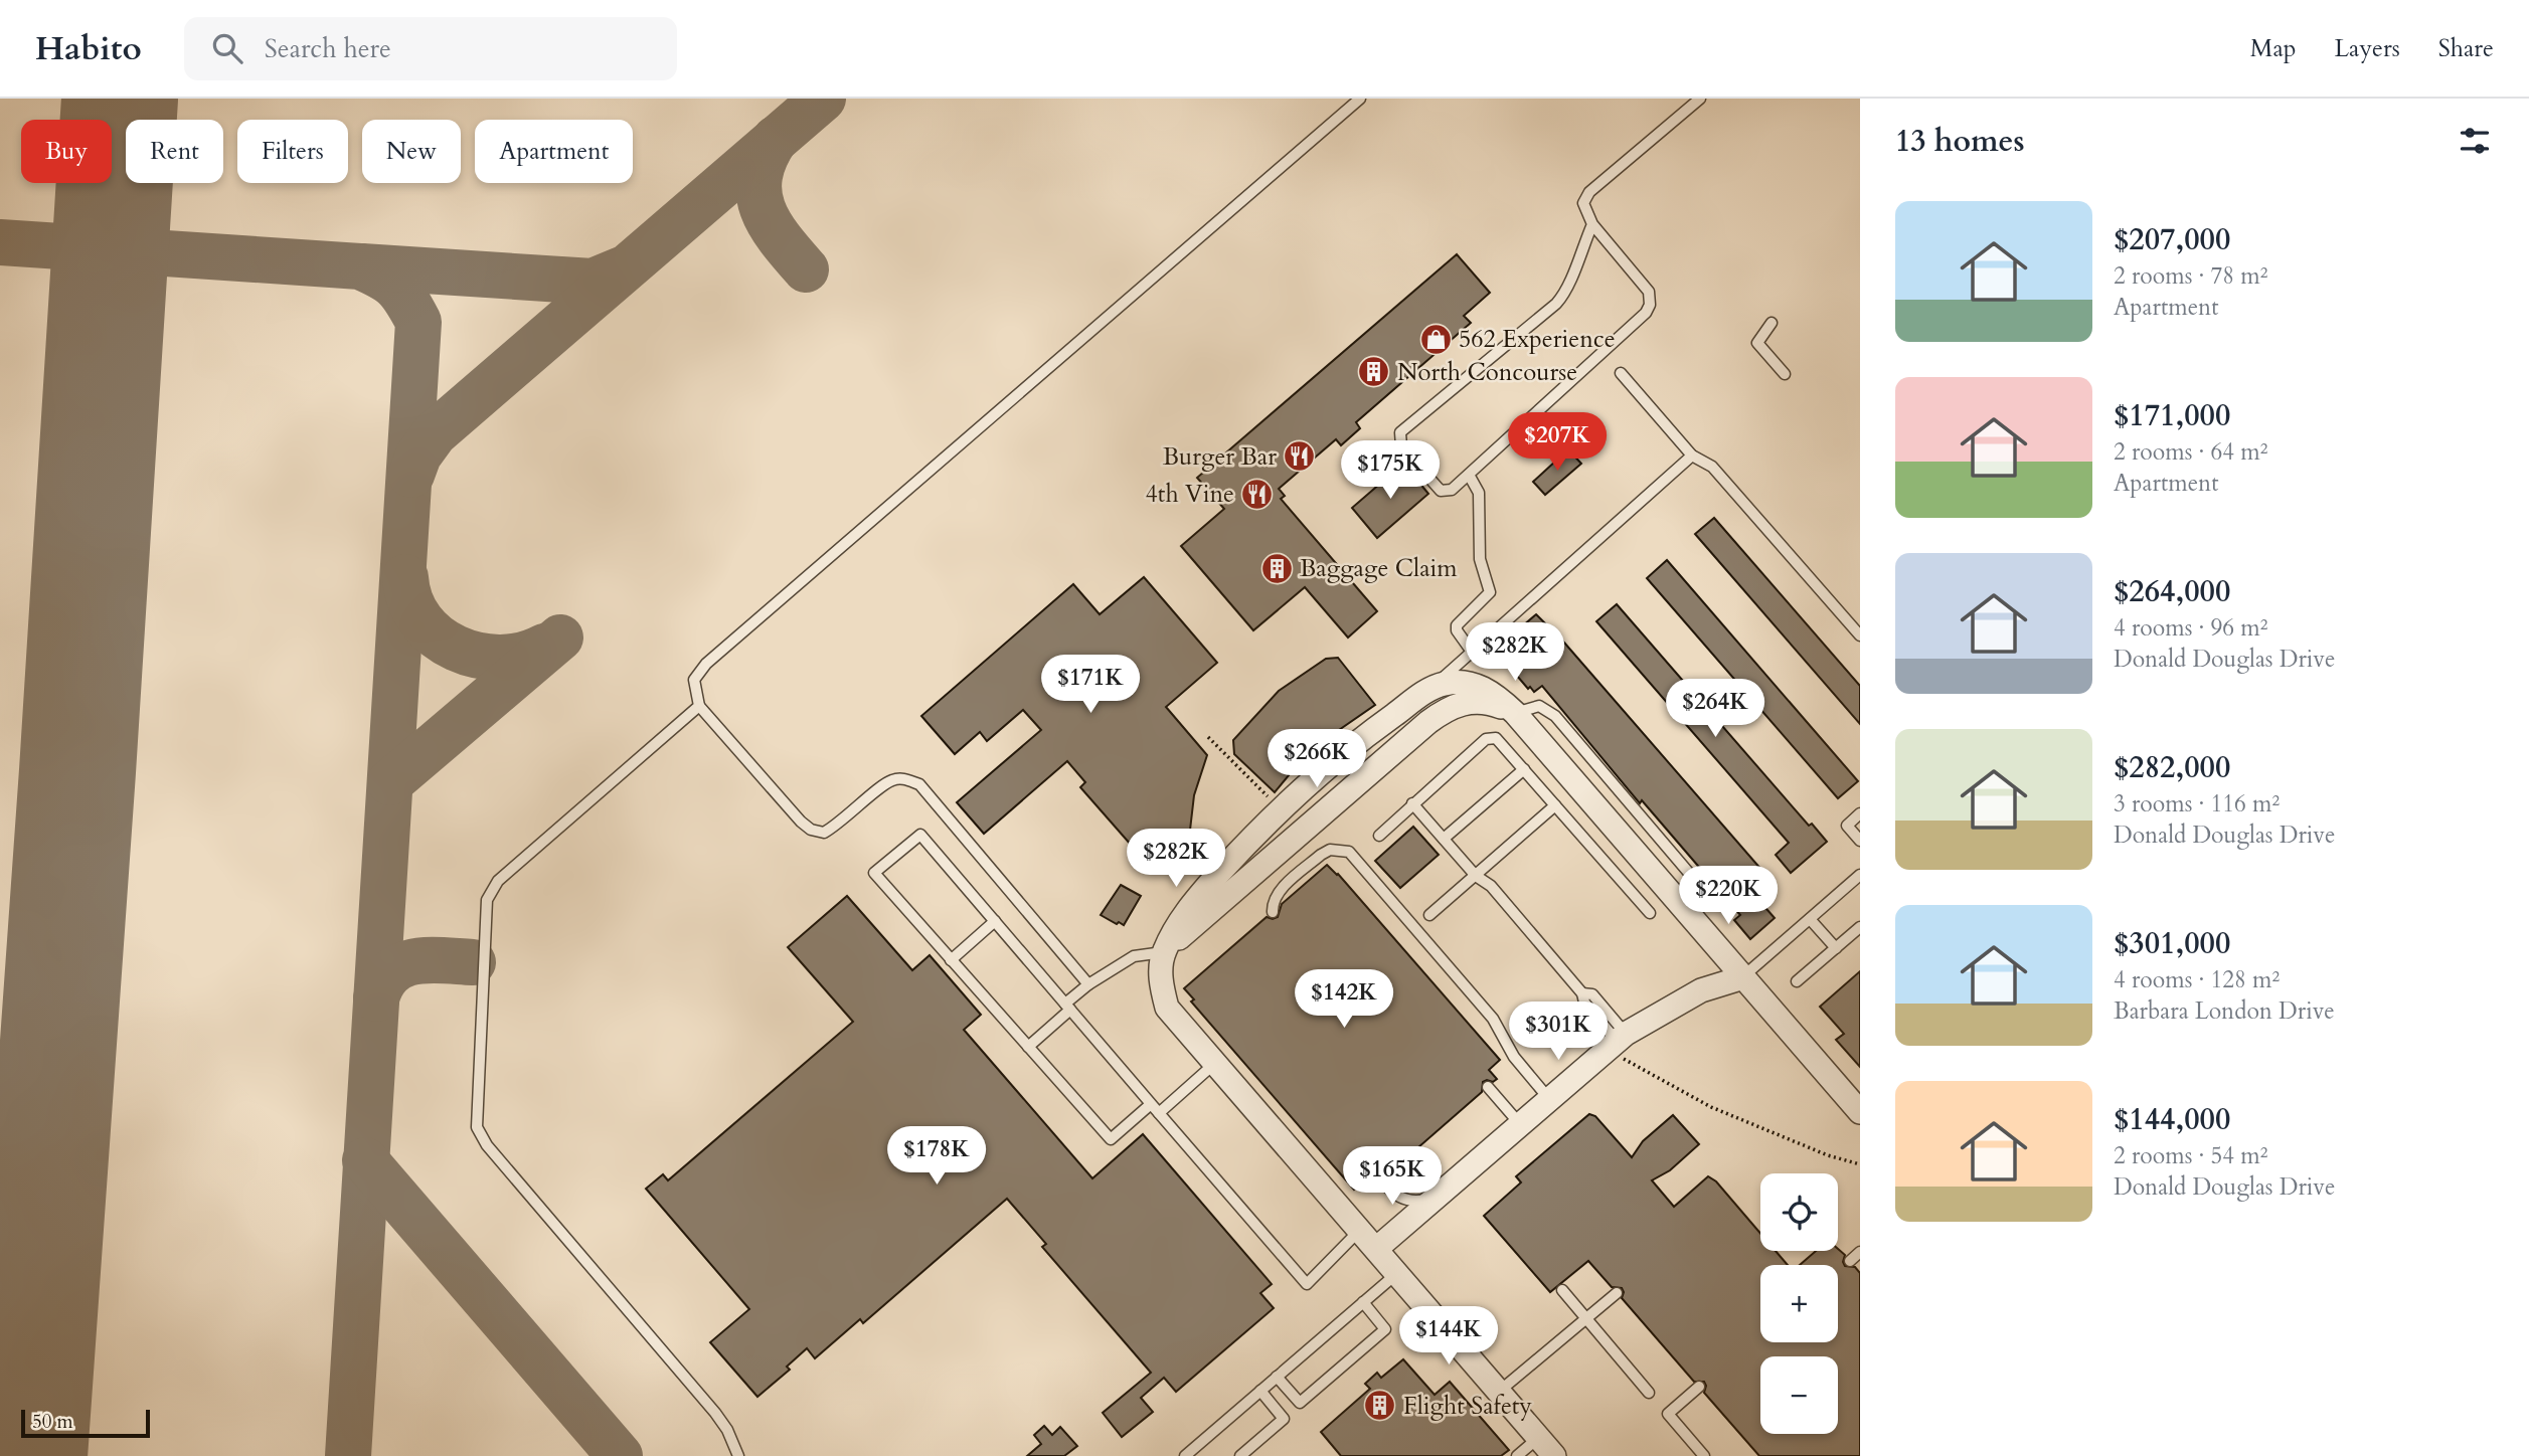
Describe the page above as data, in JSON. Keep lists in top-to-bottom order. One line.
{"places":{"shop":["562 Experience"],"building":["North Concourse","Baggage Claim","Flight Safety"],"restaurant":["Burger Bar","4th Vine"]},"scale_bar":"50 m","page":{"header":"Habito","search":"Search here","nav":["Map","Layers","Share"],"heading":"13 homes","chip":["Buy","Rent","Filters","New","Apartment"],"list":[{"name":"$207,000","note":"2 rooms · 78 m² · Apartment"},{"name":"$171,000","note":"2 rooms · 64 m² · Apartment"},{"name":"$264,000","note":"4 rooms · 96 m² · Donald Douglas Drive"},{"name":"$282,000","note":"3 rooms · 116 m² · Donald Douglas Drive"},{"name":"$301,000","note":"4 rooms · 128 m² · Barbara London Drive"},{"name":"$144,000","note":"2 rooms · 54 m² · Donald Douglas Drive"}],"price":["$207K","$175K","$282K","$171K","$264K","$266K","$282K","$220K","$142K","$301K","$178K","$165K","$144K"],"map_buttons":["+","−"],"scale":"50 m"}}
